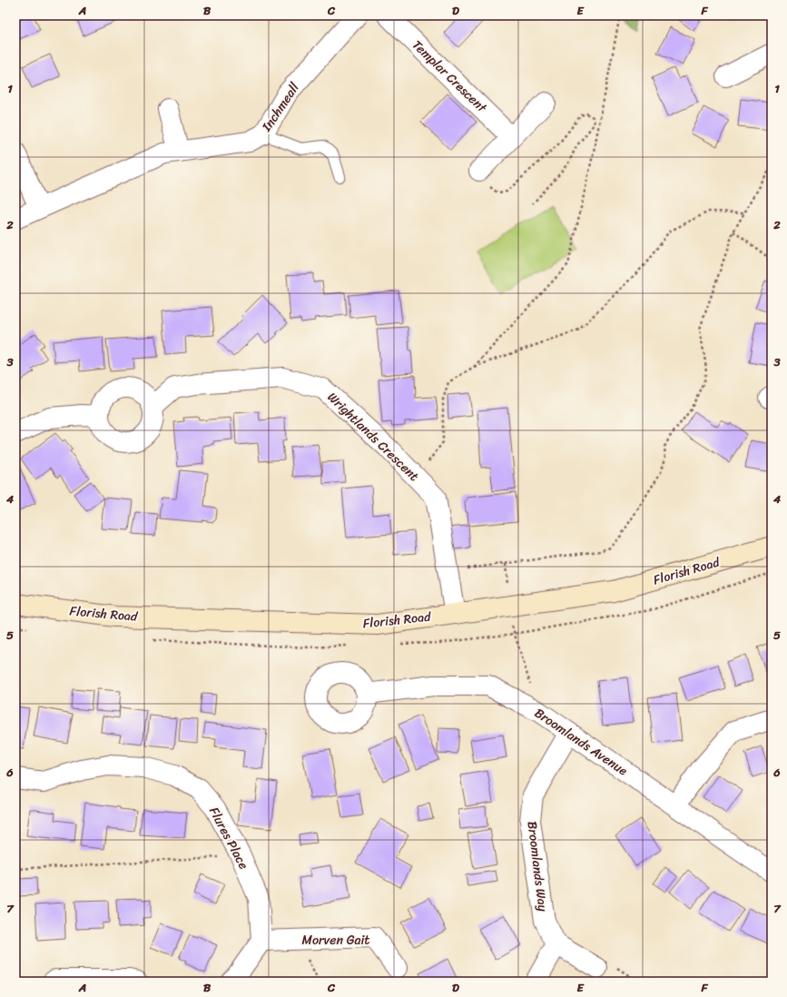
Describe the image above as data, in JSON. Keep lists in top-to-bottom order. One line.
{"streets":{"street":["Templar Crescent","Inchmeall","Wrightlands Crescent","Florish Road","Broomlands Avenue","Flures Place","Broomlands Way","Morven Gait"]},"crossings":[["Wrightlands Crescent","Florish Road"],["Broomlands Avenue","Broomlands Way"],["Flures Place","Morven Gait"]],"grid":{"columns":["A","B","C","D","E","F"],"rows":["1","2","3","4","5","6","7"]}}
